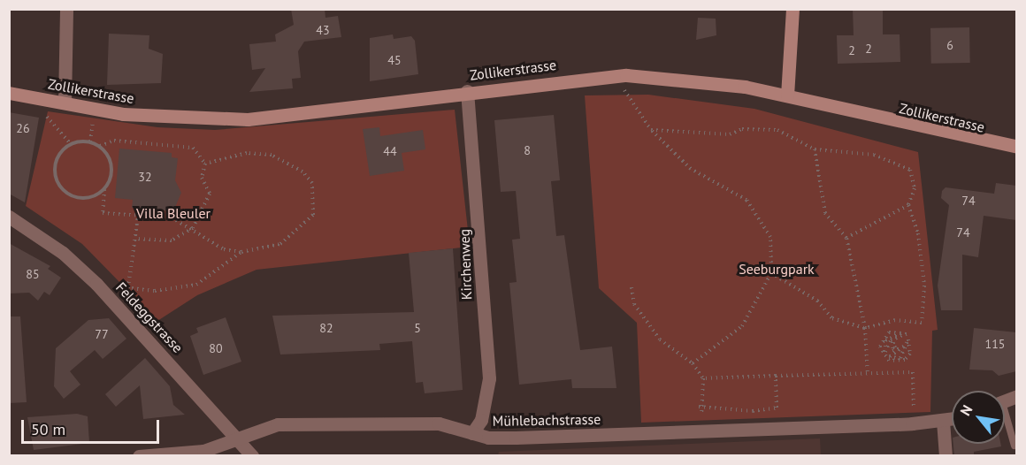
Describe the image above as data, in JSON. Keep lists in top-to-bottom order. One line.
{"streets":{"street":["Zollikerstrasse","Kirchenweg","Feldeggstrasse","Mühlebachstrasse"]},"crossings":[["Zollikerstrasse","Kirchenweg"],["Kirchenweg","Mühlebachstrasse"],["Feldeggstrasse","Mühlebachstrasse"]],"parks":["Villa Bleuler","Seeburgpark"],"house_numbers":["43","6","2","2","45","26","8","44","32","74","74","85","82","5","77","115","80"],"scale_bar":"50 m","north":"top left"}
